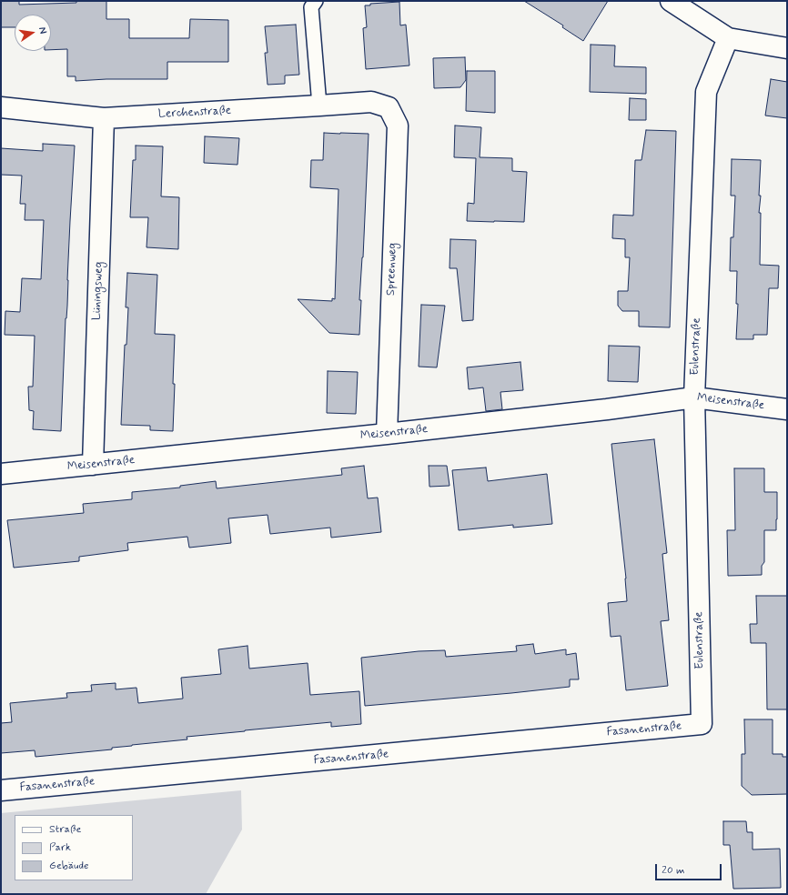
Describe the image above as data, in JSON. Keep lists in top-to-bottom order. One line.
{"streets":{"street":["Lerchenstraße","Spreenweg","Lüningsweg","Eulenstraße","Meisenstraße","Fasanenstraße"]},"crossings":[["Lerchenstraße","Spreenweg"],["Lerchenstraße","Lüningsweg"],["Spreenweg","Meisenstraße"],["Lüningsweg","Meisenstraße"],["Eulenstraße","Meisenstraße"],["Eulenstraße","Fasanenstraße"]],"legend":["Straße","Park","Gebäude"],"scale_bar":"20 m","north":"right"}
